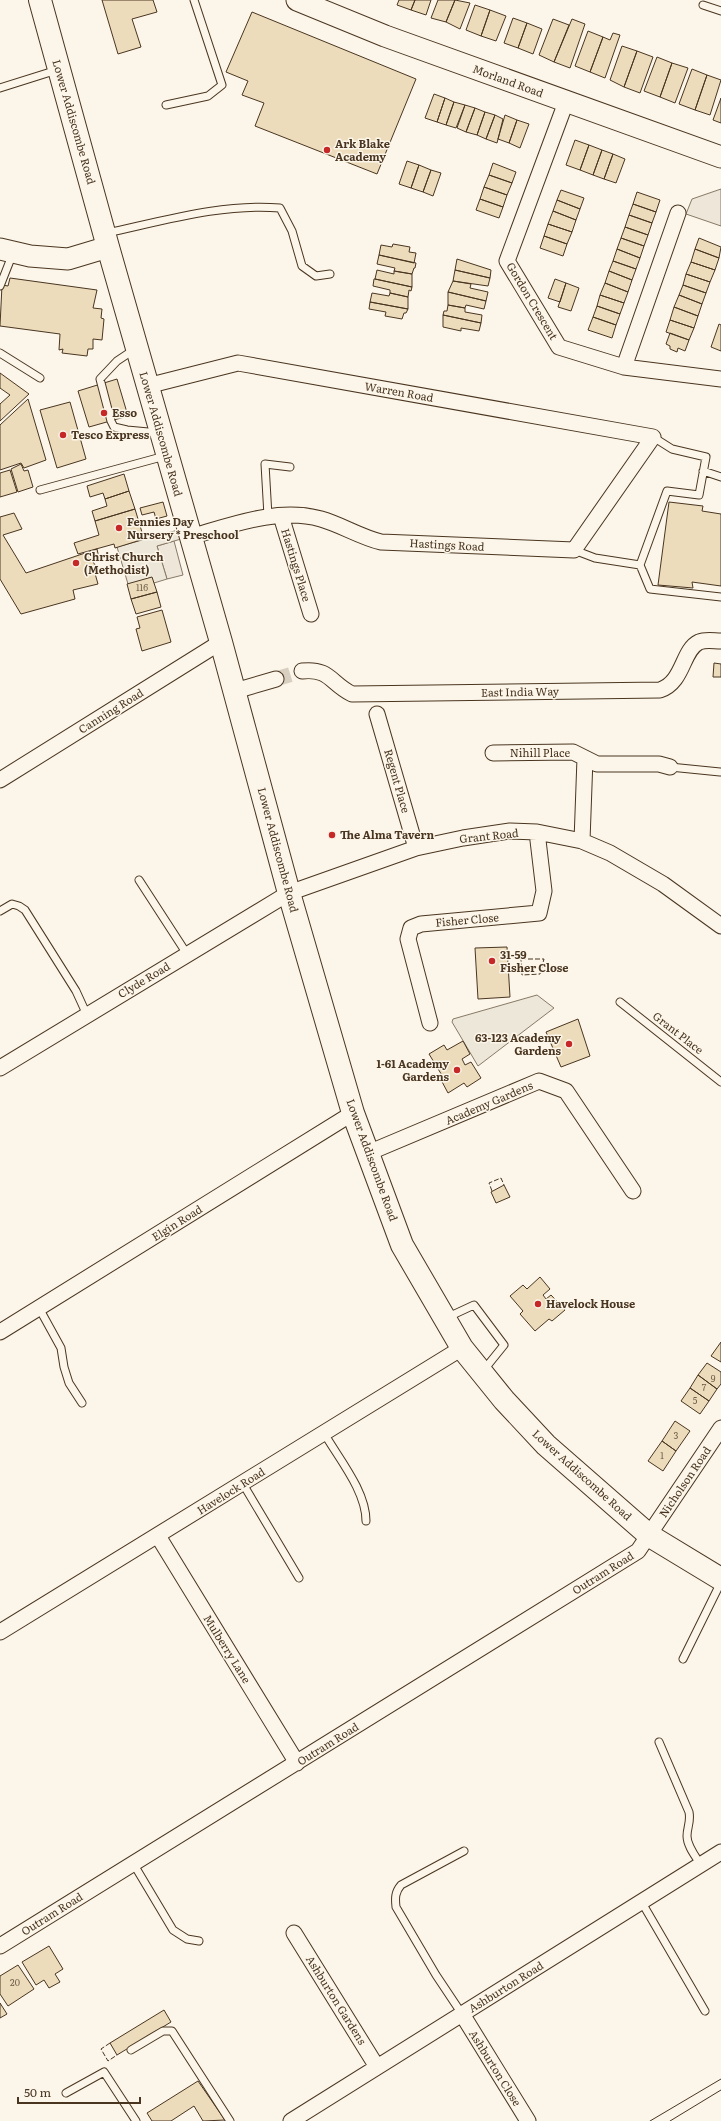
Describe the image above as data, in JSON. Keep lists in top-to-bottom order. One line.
{"streets":{"main road":["Morland Road","Lower Addiscombe Road"],"street":["Gordon Crescent","Warren Road","Hastings Road","Hastings Place","East India Way","Canning Road","Nihill Place","Regent Place","Grant Road","Fisher Close","Clyde Road","Academy Gardens","Elgin Road","Nicholson Road","Havelock Road","Outram Road","Mulberry Lane","Ashburton Road","Ashburton Gardens","Ashburton Close"],"lane":["Grant Place"]},"crossings":[["Morland Road","Gordon Crescent"],["Lower Addiscombe Road","Warren Road"],["Lower Addiscombe Road","Hastings Road"],["Lower Addiscombe Road","Canning Road"],["Lower Addiscombe Road","Grant Road"],["Lower Addiscombe Road","Clyde Road"],["Lower Addiscombe Road","Academy Gardens"],["Lower Addiscombe Road","Elgin Road"],["Lower Addiscombe Road","Nicholson Road"],["Lower Addiscombe Road","Havelock Road"],["Lower Addiscombe Road","Outram Road"],["Hastings Road","Hastings Place"],["Nihill Place","Grant Road"],["Regent Place","Grant Road"],["Grant Road","Fisher Close"],["Grant Road","Clyde Road"],["Nicholson Road","Outram Road"],["Havelock Road","Mulberry Lane"],["Outram Road","Mulberry Lane"],["Ashburton Road","Ashburton Gardens"],["Ashburton Road","Ashburton Close"]],"places":["Ark Blake Academy","Esso","Tesco Express","Fennies Day Nursery * Preschool","Christ Church (Methodist)","The Alma Tavern","31-59 Fisher Close","63-123 Academy Gardens","1-61 Academy Gardens","Havelock House"],"house_numbers":["116","9","7","5","3","1","20"],"scale_bar":"50 m"}
